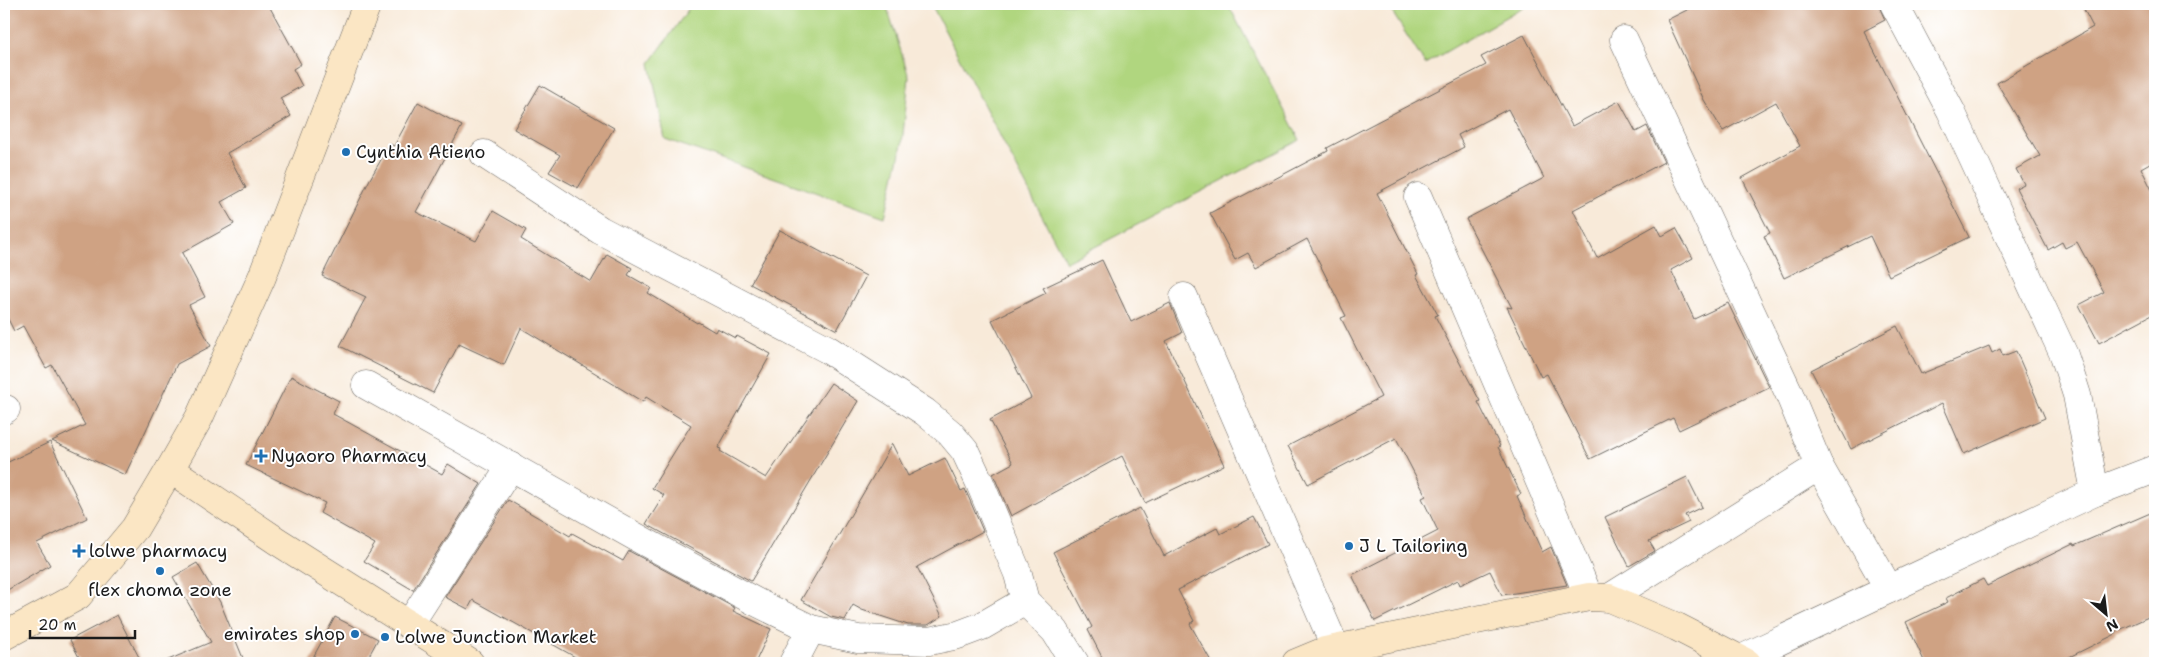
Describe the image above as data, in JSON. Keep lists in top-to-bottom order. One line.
{"places":{"other":["Cynthia Atieno","J L Tailoring","flex choma zone","emirates shop","Lolwe Junction Market"],"health":["Nyaoro Pharmacy","lolwe pharmacy"]},"scale_bar":"20 m","north":"bottom right"}
